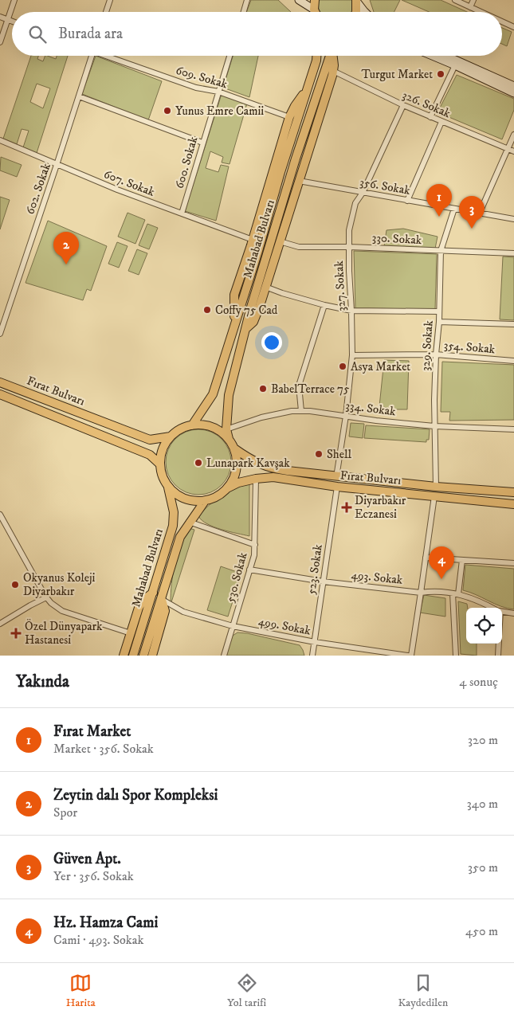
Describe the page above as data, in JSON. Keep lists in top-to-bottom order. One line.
{"streets":{"main road":["Mahabad Bulvarı","Fırat Bulvarı"],"street":["609. Sokak","326. Sokak","600. Sokak","607. Sokak","356. Sokak","602. Sokak","330. Sokak","327. Sokak","329. Sokak","354. Sokak","334. Sokak","523. Sokak","530. Sokak","493. Sokak","499. Sokak"]},"crossings":[["609. Sokak","600. Sokak"],["326. Sokak","327. Sokak"],["600. Sokak","607. Sokak"],["607. Sokak","602. Sokak"],["356. Sokak","327. Sokak"],["356. Sokak","329. Sokak"],["Mahabad Bulvarı","Fırat Bulvarı"],["Mahabad Bulvarı","334. Sokak"],["Mahabad Bulvarı","499. Sokak"],["330. Sokak","327. Sokak"],["330. Sokak","329. Sokak"],["327. Sokak","354. Sokak"],["327. Sokak","Fırat Bulvarı"],["327. Sokak","334. Sokak"],["329. Sokak","354. Sokak"],["329. Sokak","Fırat Bulvarı"],["329. Sokak","334. Sokak"],["Fırat Bulvarı","523. Sokak"],["Fırat Bulvarı","530. Sokak"],["523. Sokak","493. Sokak"],["523. Sokak","499. Sokak"],["530. Sokak","493. Sokak"],["530. Sokak","499. Sokak"]],"places":{"other":["Turgut Market","Yunus Emre Camii","Coffy 75 Cad","Asya Market","BabelTerrace 75","Shell","Lunapark Kavşak","Okyanus Koleji Diyarbakır"],"health":["Diyarbakır Eczanesi","Özel Dünyapark Hastanesi"]},"page":{"search":"Burada ara","pins":["1","3","2","4"],"heading":["Yakında","4 sonuç"],"list":[{"mark":"1","name":"Fırat Market","note":"Market · 356. Sokak","value":"320 m"},{"mark":"2","name":"Zeytin dalı Spor Kompleksi","note":"Spor","value":"340 m"},{"mark":"3","name":"Güven Apt.","note":"Yer · 356. Sokak","value":"350 m"},{"mark":"4","name":"Hz. Hamza Cami","note":"Cami · 493. Sokak","value":"450 m"}],"nav":["Harita","Yol tarifi","Kaydedilen"]}}
